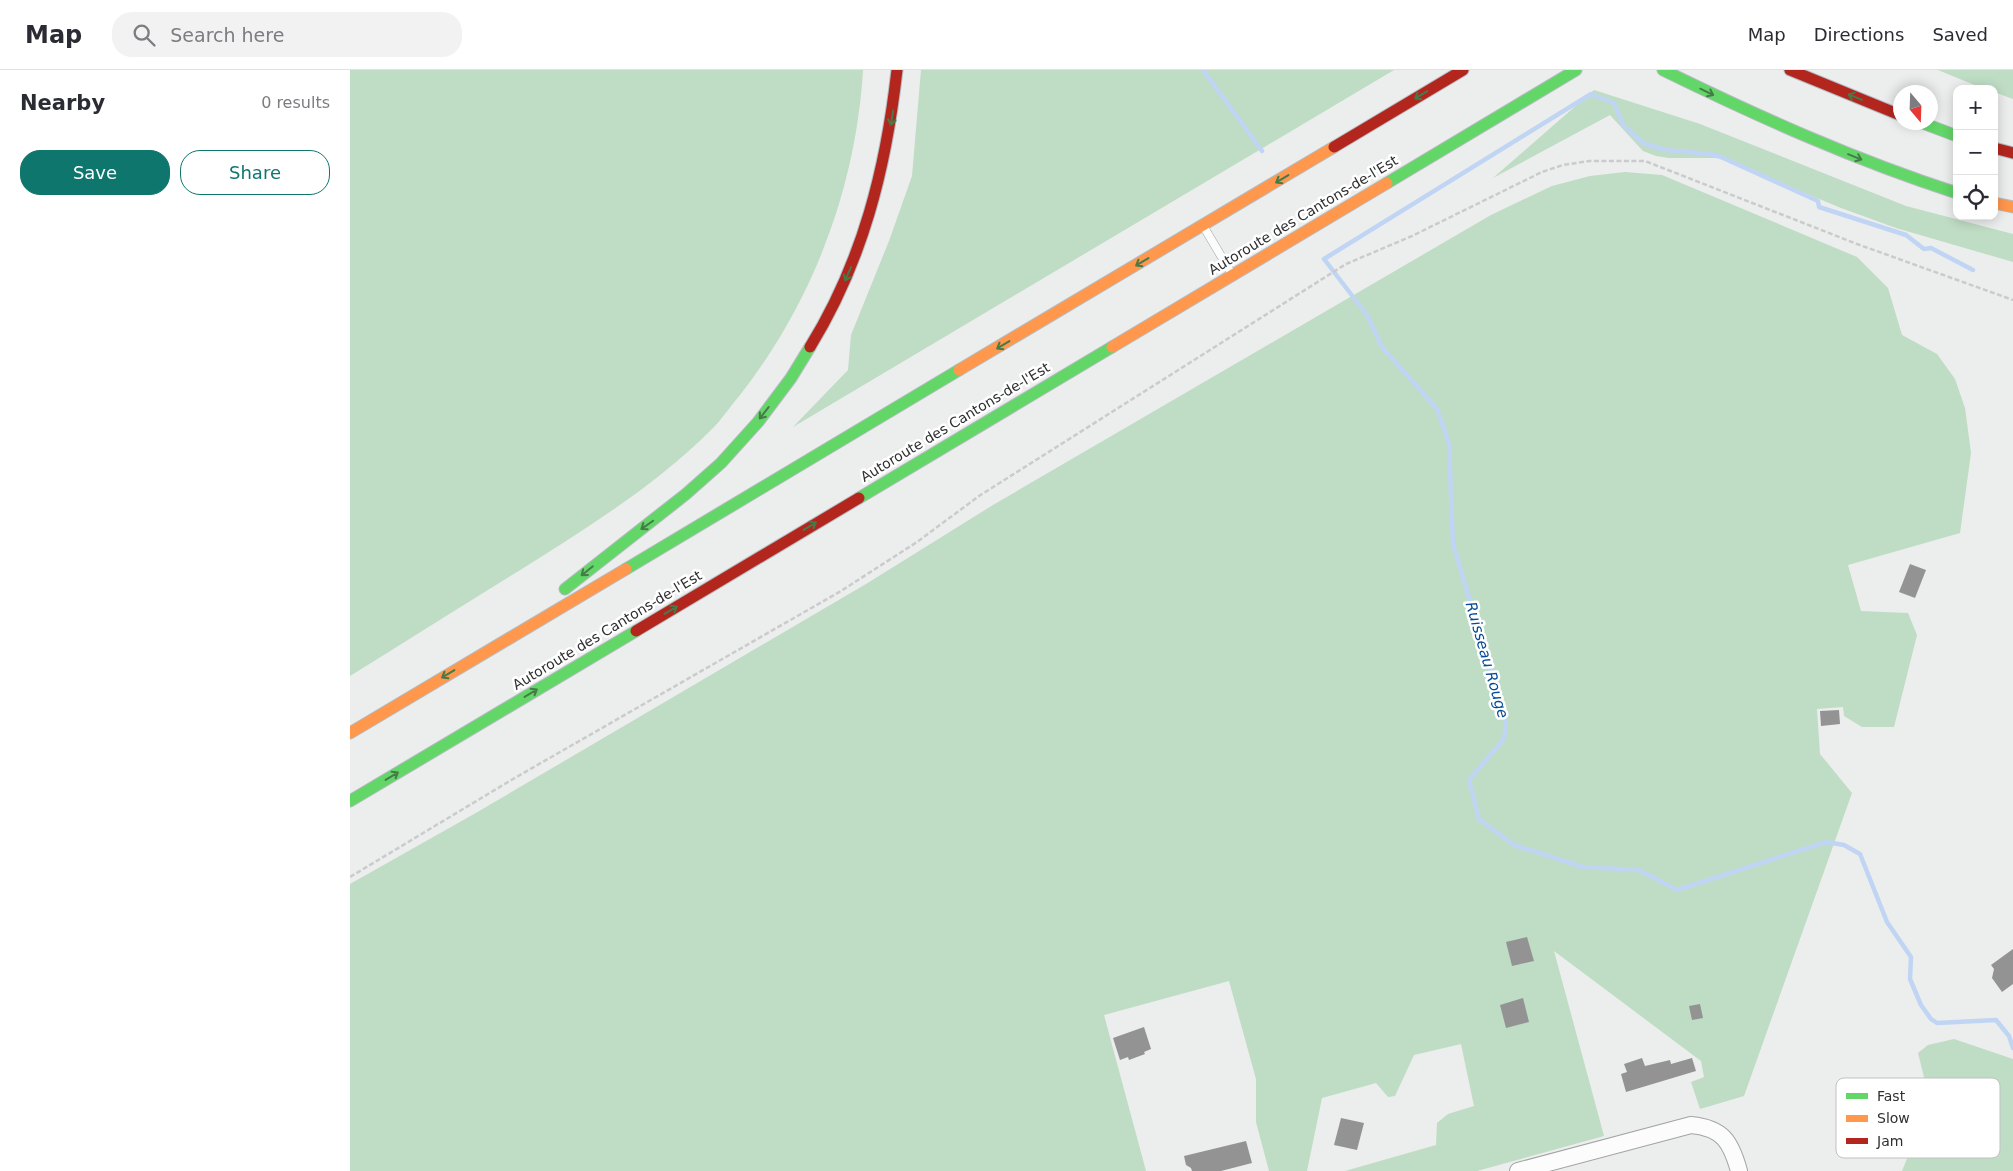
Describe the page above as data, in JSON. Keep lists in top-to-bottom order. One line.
{"streets":{"highway":["Autoroute des Cantons-de-l'Est"]},"water":["Ruisseau Rouge"],"legend":["Fast","Slow","Jam"],"north":"bottom","page":{"header":"Map","search":"Search here","nav":["Map","Directions","Saved"],"heading":["Nearby","0 results"],"map_buttons":["+","−"],"buttons":["Save","Share"]}}
